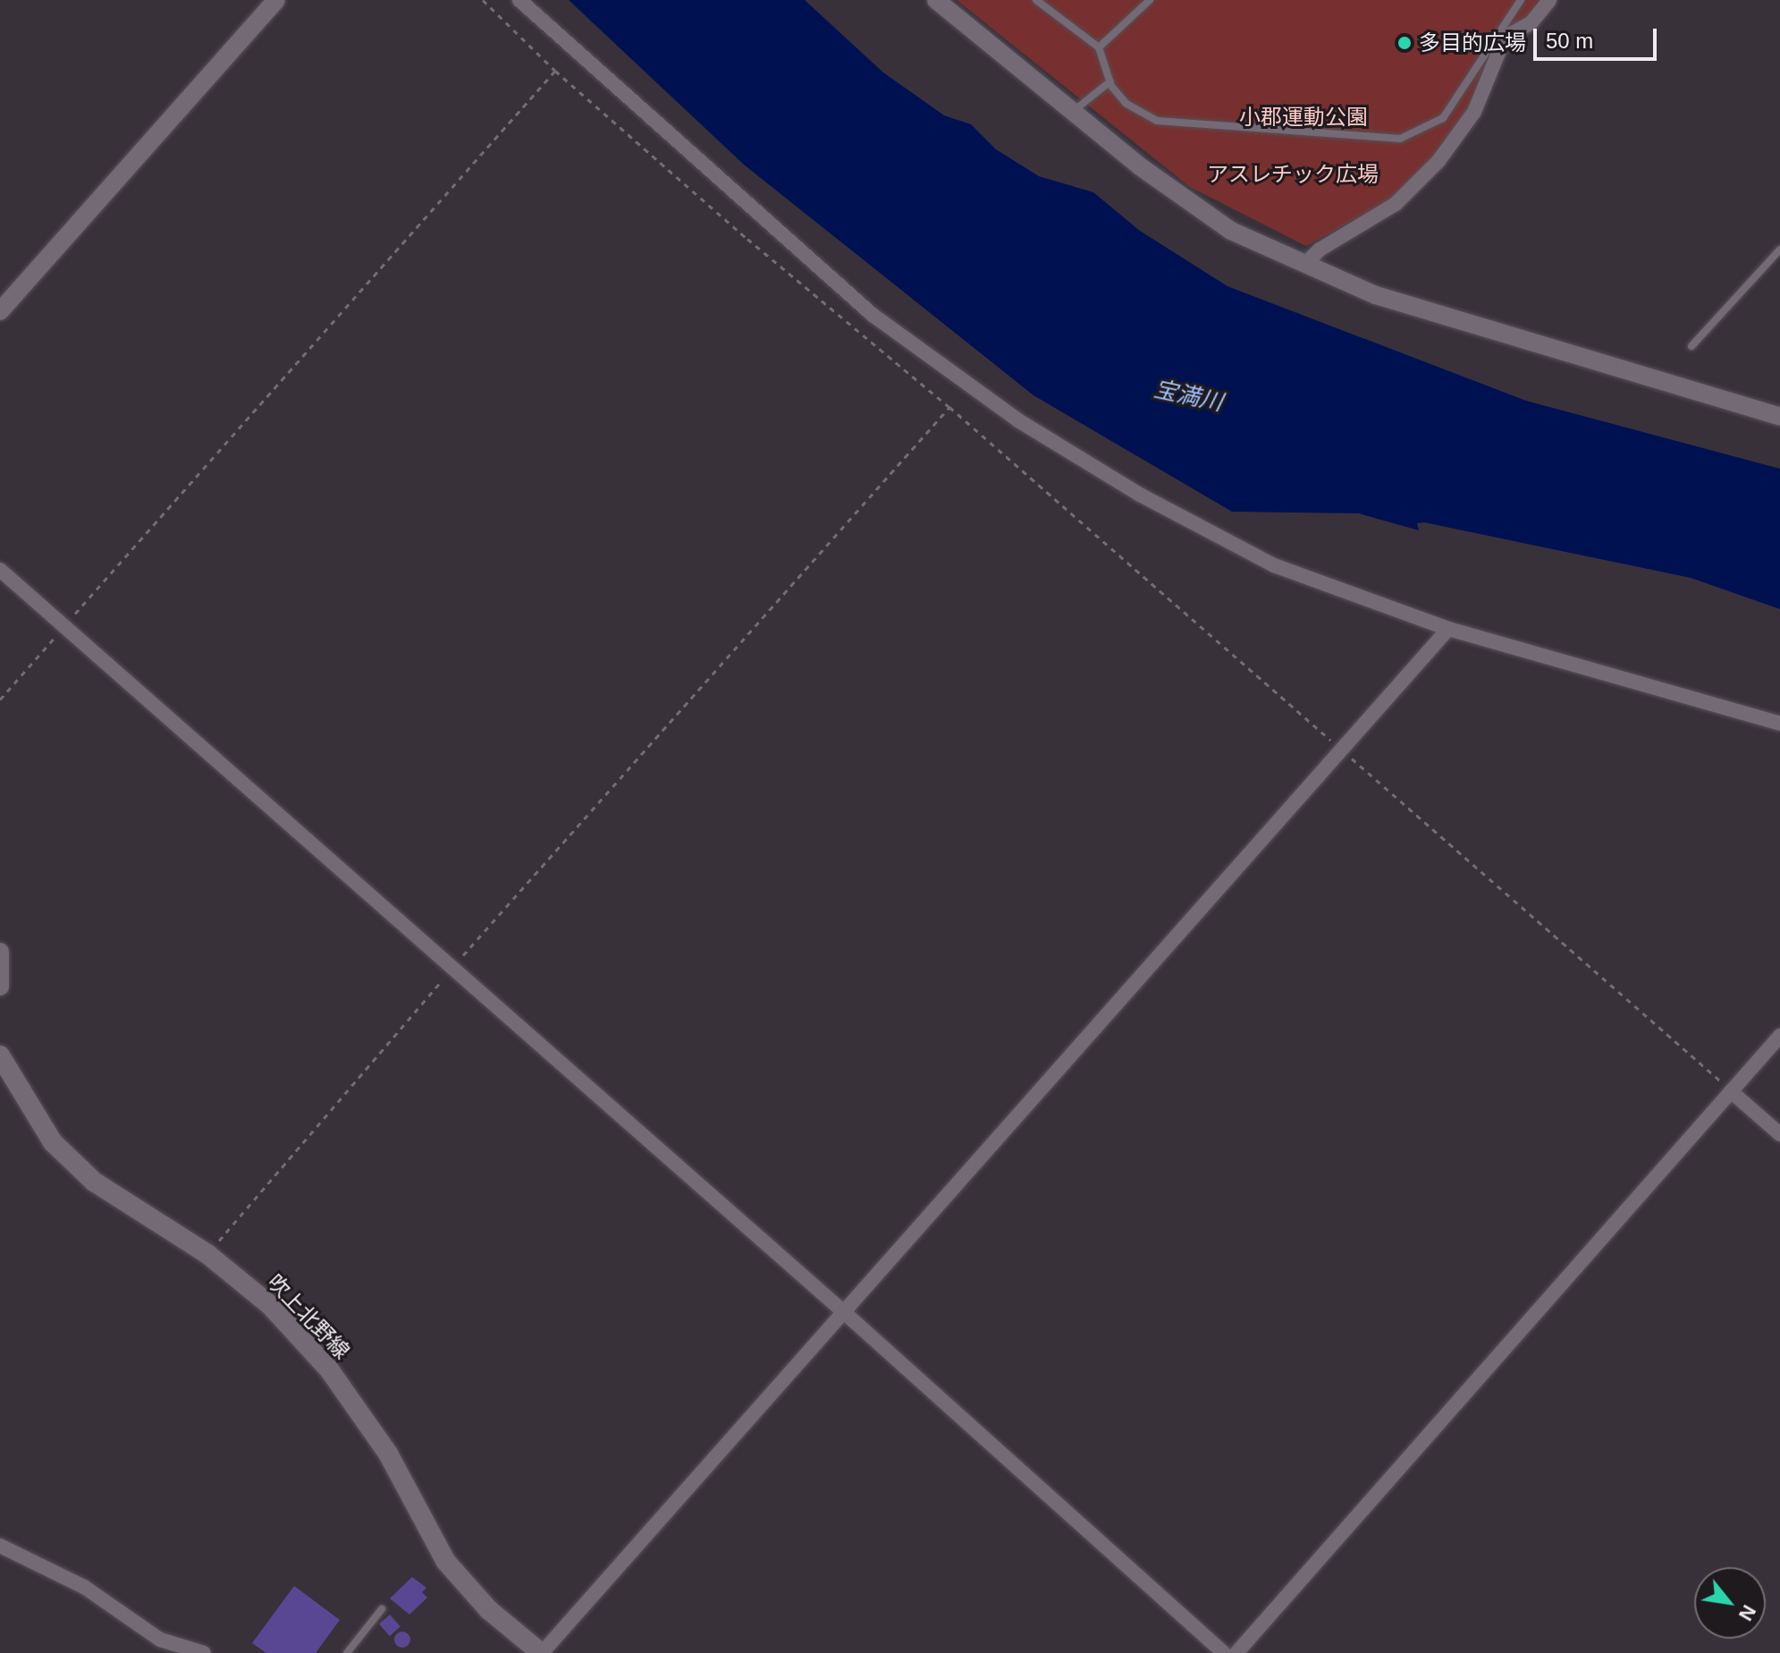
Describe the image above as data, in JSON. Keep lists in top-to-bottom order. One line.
{"streets":{"main road":["吹上北野線"]},"water":["宝満川"],"parks":["小郡運動公園","アスレチック広場"],"places":["多目的広場"],"scale_bar":"50 m","north":"bottom right"}
